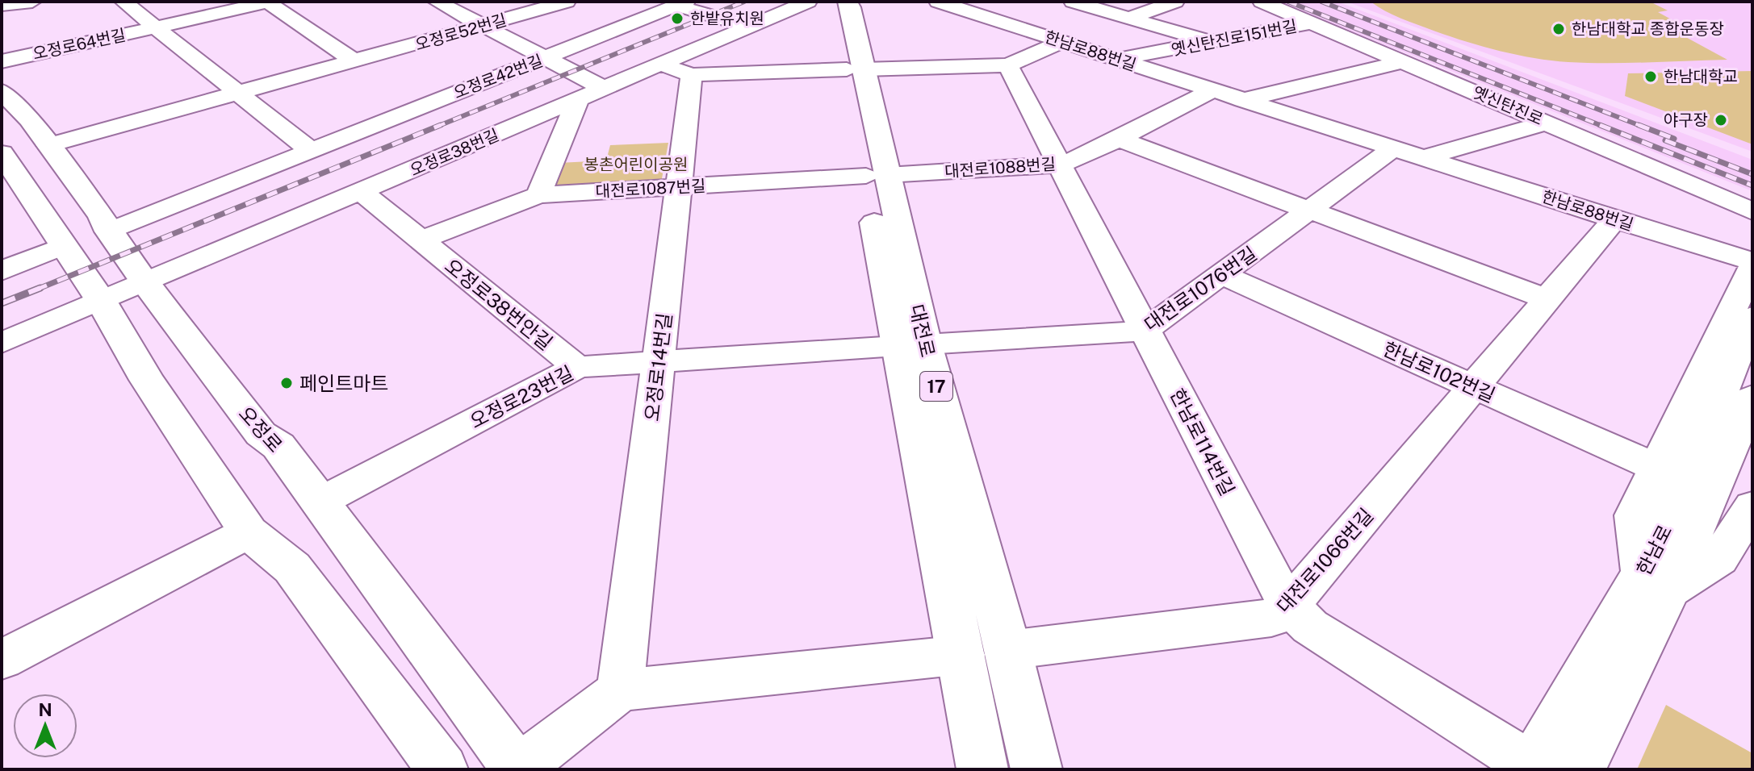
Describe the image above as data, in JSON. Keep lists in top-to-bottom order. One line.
{"streets":{"main road":["대전로","17","오정로"],"street":["오정로52번길","옛신탄진로151번길","오정로64번길","한남로88번길","오정로42번길","옛신탄진로","오정로38번길","대전로1088번길","대전로1087번길","대전로1076번길","오정로38번안길","오정로14번길","한남로102번길","오정로23번길","한남로114번길","한남로","대전로1066번길"]},"crossings":[["오정로52번길","오정로"],["옛신탄진로151번길","한남로88번길"],["옛신탄진로151번길","옛신탄진로"],["한남로88번길","대전로1088번길"],["한남로88번길","대전로1076번길"],["한남로88번길","대전로1066번길"],["오정로42번길","오정로"],["오정로38번길","오정로38번안길"],["오정로38번길","오정로14번길"],["오정로38번길","오정로"],["대전로1088번길","대전로1087번길"],["대전로1088번길","대전로"],["대전로1088번길","한남로114번길"],["대전로1087번길","오정로38번안길"],["대전로1087번길","대전로"],["대전로1087번길","오정로14번길"],["대전로1076번길","대전로"],["대전로1076번길","한남로102번길"],["대전로1076번길","오정로23번길"],["대전로1076번길","한남로114번길"],["오정로38번안길","오정로23번길"],["대전로","오정로23번길"],["대전로","대전로1066번길"],["오정로14번길","오정로23번길"],["한남로102번길","대전로1066번길"],["오정로23번길","오정로"],["한남로114번길","한남로"],["한남로114번길","대전로1066번길"]],"parks":["봉촌어린이공원"],"places":["한밭유치원","한남대학교 종합운동장","한남대학교","야구장","페인트마트"],"north":"top"}
